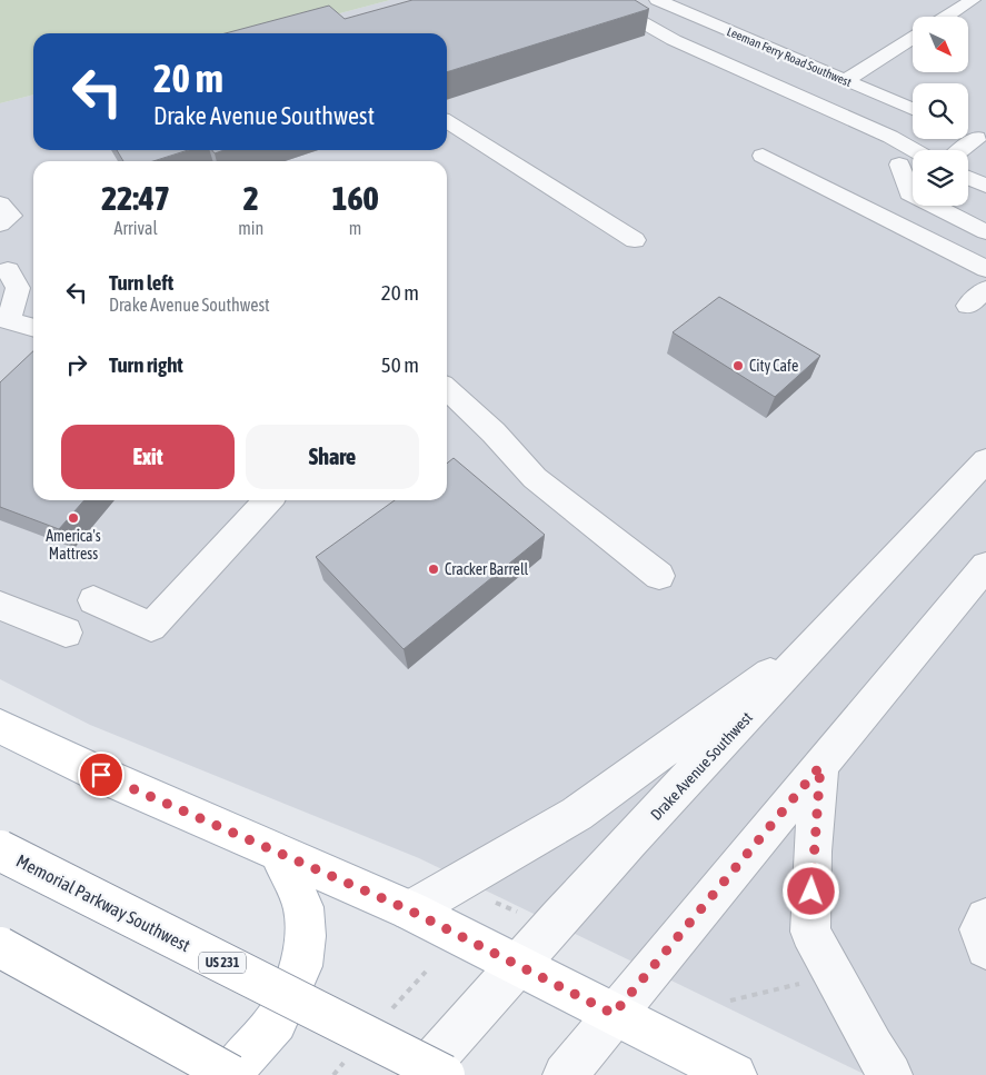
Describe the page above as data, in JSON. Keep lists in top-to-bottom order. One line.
{"streets":{"main road":["Memorial Parkway Southwest","US 231"],"street":["Leeman Ferry Road Southwest","Drake Avenue Southwest"]},"places":["City Cafe","America's Mattress","Cracker Barrell"],"north":"bottom right","page":{"turn":["20 m","Drake Avenue Southwest"],"eta":["22:47","Arrival","2","min","160","m"],"list":[{"name":"Turn left","note":"Drake Avenue Southwest","value":"20 m"},{"name":"Turn right","value":"50 m"}],"buttons":["Exit","Share"]}}
